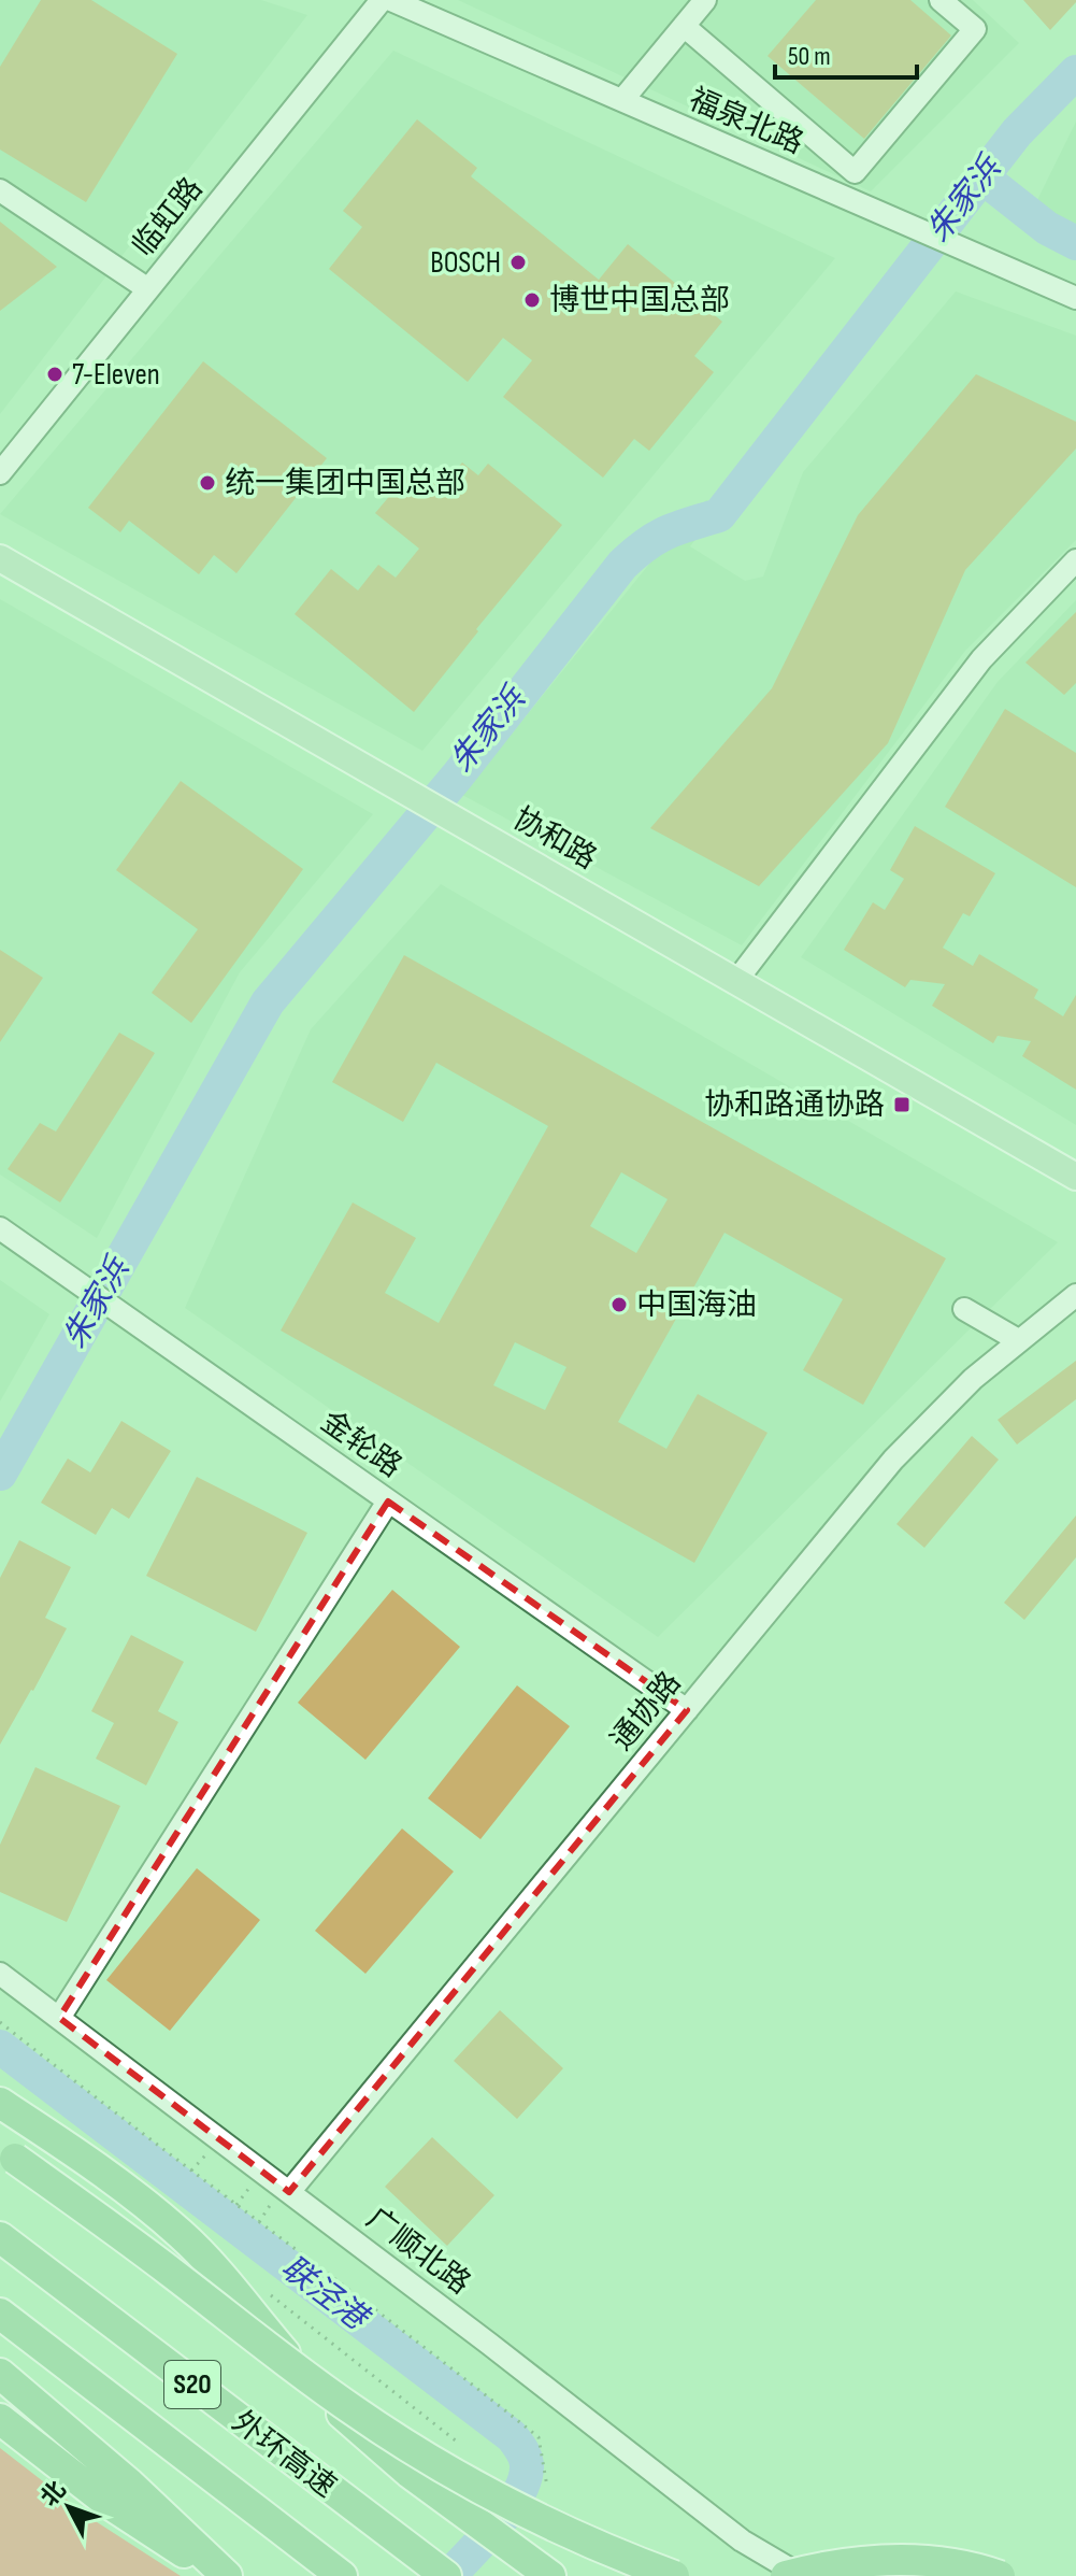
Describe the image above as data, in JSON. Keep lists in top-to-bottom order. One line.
{"streets":{"highway":["S20","外环高速"],"main road":["协和路"],"street":["福泉北路","临虹路","金轮路","通协路","广顺北路"]},"crossings":[["金轮路","通协路"],["通协路","广顺北路"]],"water":["朱家浜","联泾港"],"places":{"other":["BOSCH","博世中国总部","7-Eleven","统一集团中国总部","中国海油"],"transit":["协和路通协路"]},"scale_bar":"50 m","north":"top left"}
